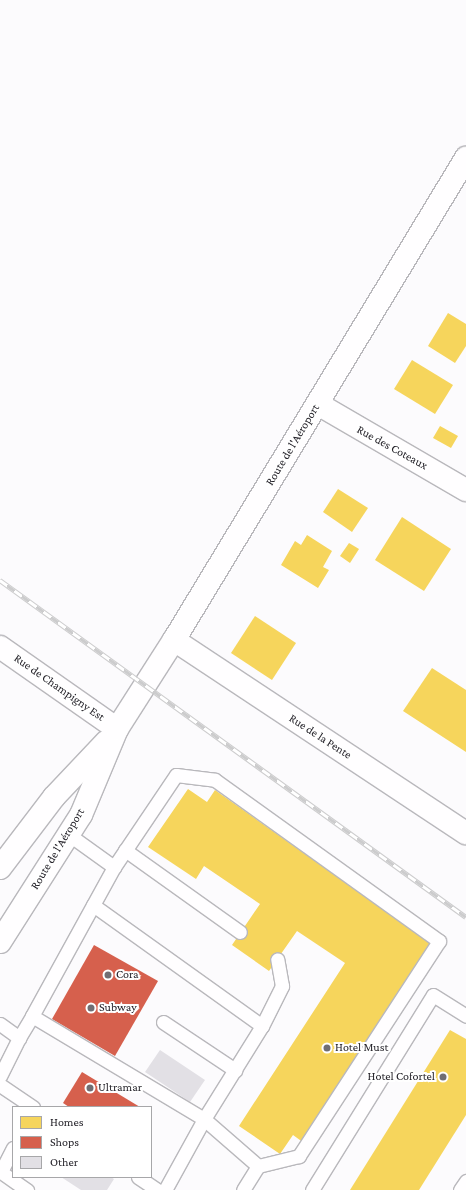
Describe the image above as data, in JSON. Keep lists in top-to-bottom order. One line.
{"streets":{"main road":["Route de l'Aéroport","Rue des Coteaux","Rue de Champigny Est","Rue de la Pente"]},"crossings":[["Route de l'Aéroport","Rue des Coteaux"],["Route de l'Aéroport","Rue de Champigny Est"],["Route de l'Aéroport","Rue de la Pente"]],"places":["Cora","Subway","Hotel Must","Hotel Cofortel","Ultramar"],"legend":["Homes","Shops","Other"]}
